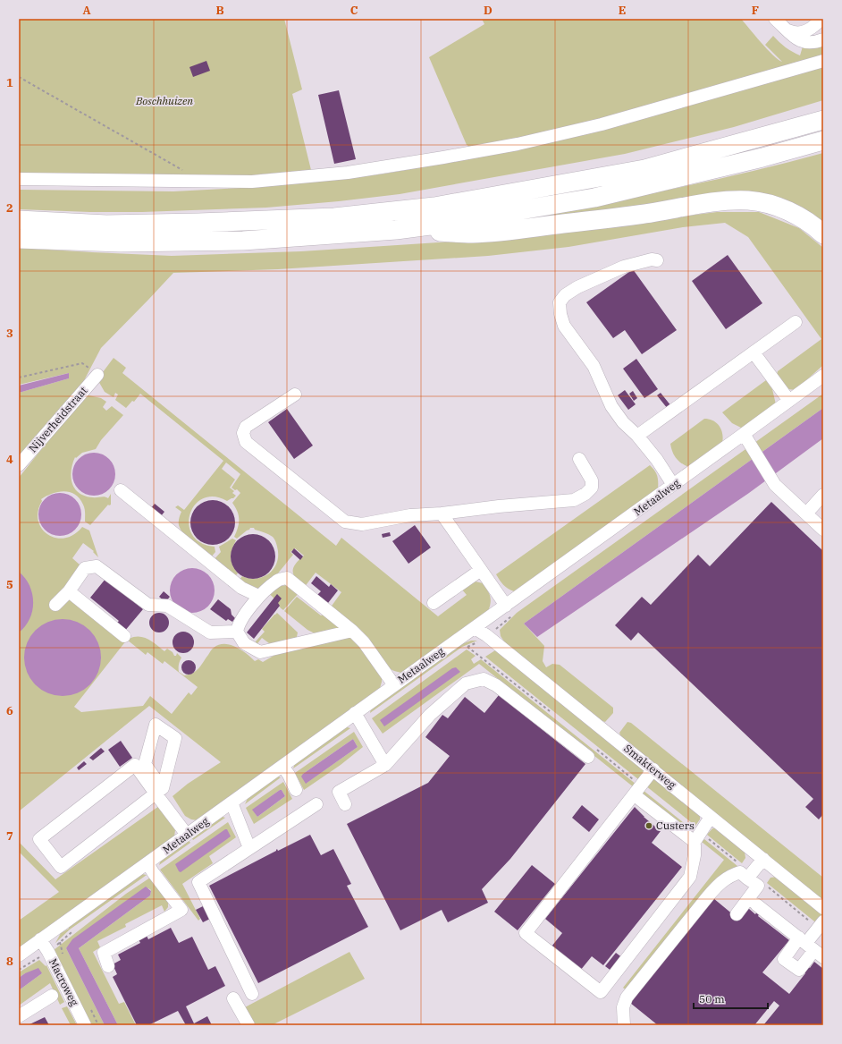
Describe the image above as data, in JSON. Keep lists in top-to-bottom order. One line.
{"streets":{"street":["Nijverheidstraat","Metaalweg","Smakterweg","Macroweg"]},"crossings":[["Metaalweg","Smakterweg"],["Metaalweg","Macroweg"]],"parks":["Boschhuizen"],"places":["Custers"],"scale_bar":"50 m","grid":{"columns":["A","B","C","D","E","F"],"rows":["1","2","3","4","5","6","7","8"]}}
